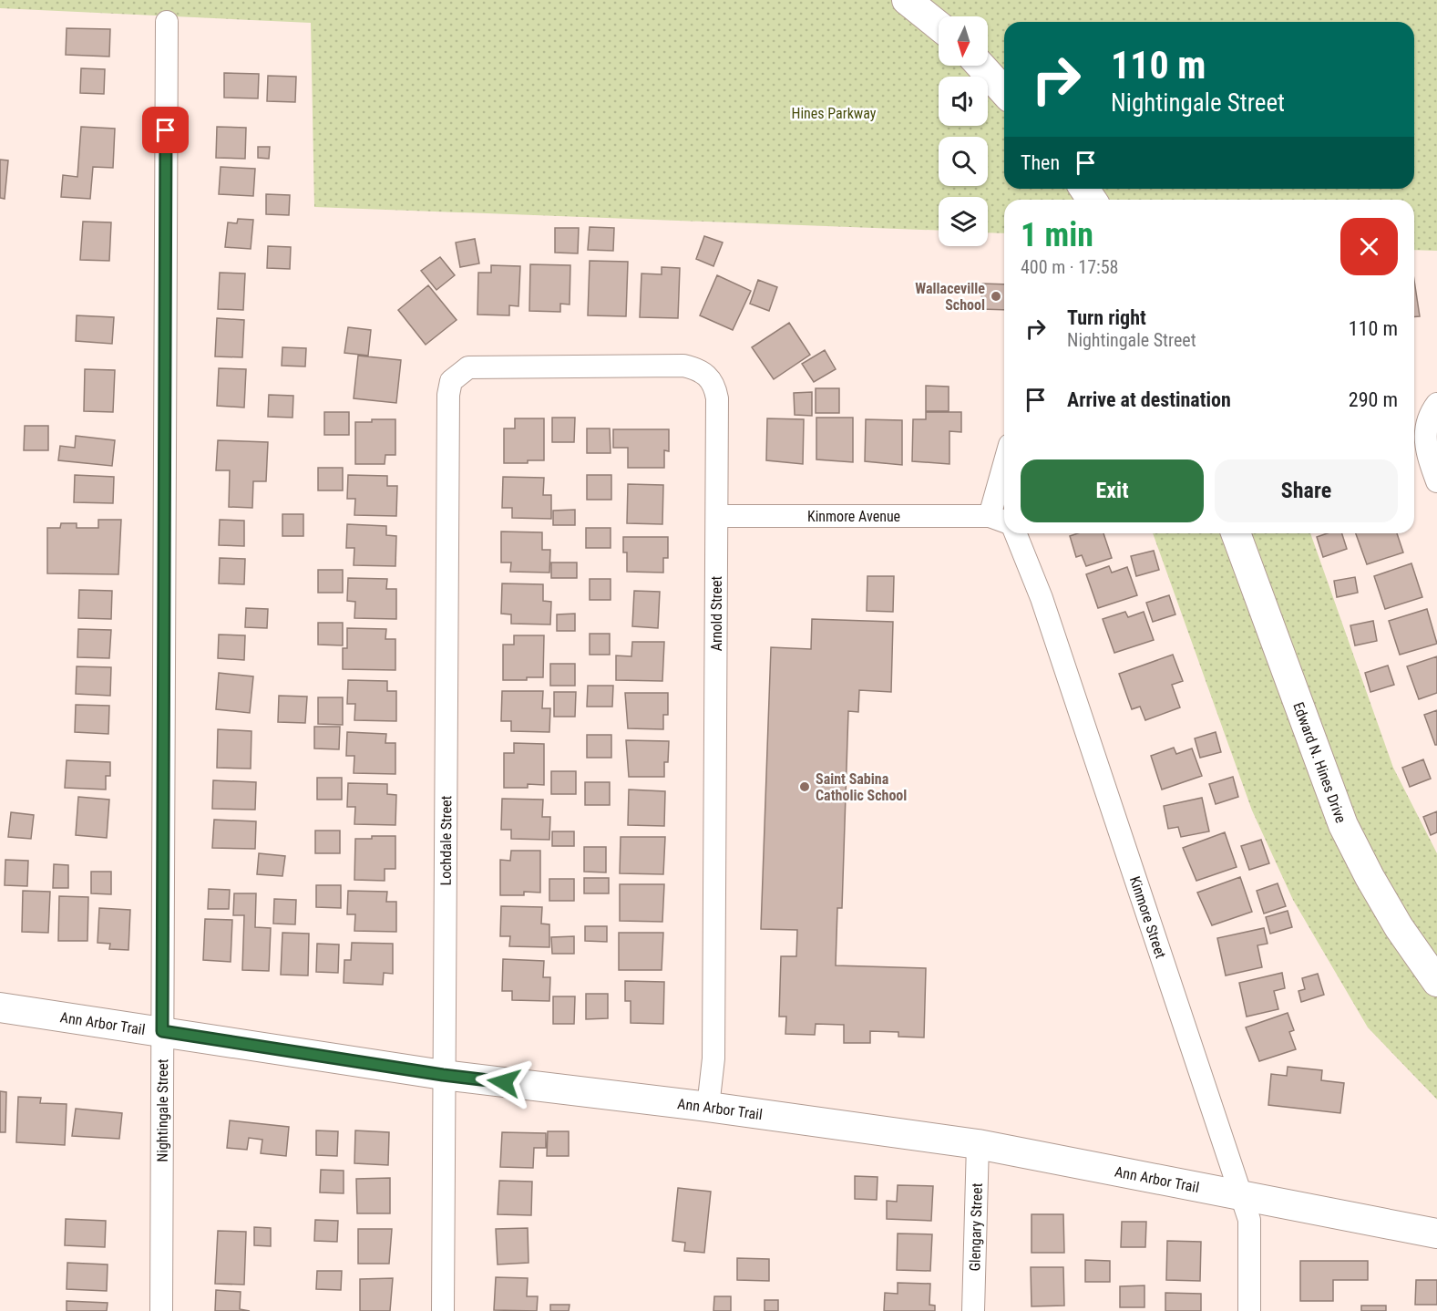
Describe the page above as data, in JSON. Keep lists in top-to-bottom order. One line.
{"streets":{"street":["Kinmore Avenue","Arnold Street","Edward N. Hines Drive","Lochdale Street","Kinmore Street","Ann Arbor Trail","Nightingale Street","Glengary Street"]},"crossings":[["Kinmore Avenue","Arnold Street"],["Arnold Street","Lochdale Street"],["Arnold Street","Ann Arbor Trail"],["Lochdale Street","Ann Arbor Trail"],["Kinmore Street","Ann Arbor Trail"],["Ann Arbor Trail","Nightingale Street"],["Ann Arbor Trail","Glengary Street"]],"parks":["Hines Parkway"],"places":["Wallaceville School","Saint Sabina Catholic School"],"north":"bottom","page":{"turn":["110 m","Nightingale Street"],"then":"Then","heading":["1 min","400 m · 17:58"],"list":[{"name":"Turn right","note":"Nightingale Street","value":"110 m"},{"name":"Arrive at destination","value":"290 m"}],"buttons":["Exit","Share"]}}
